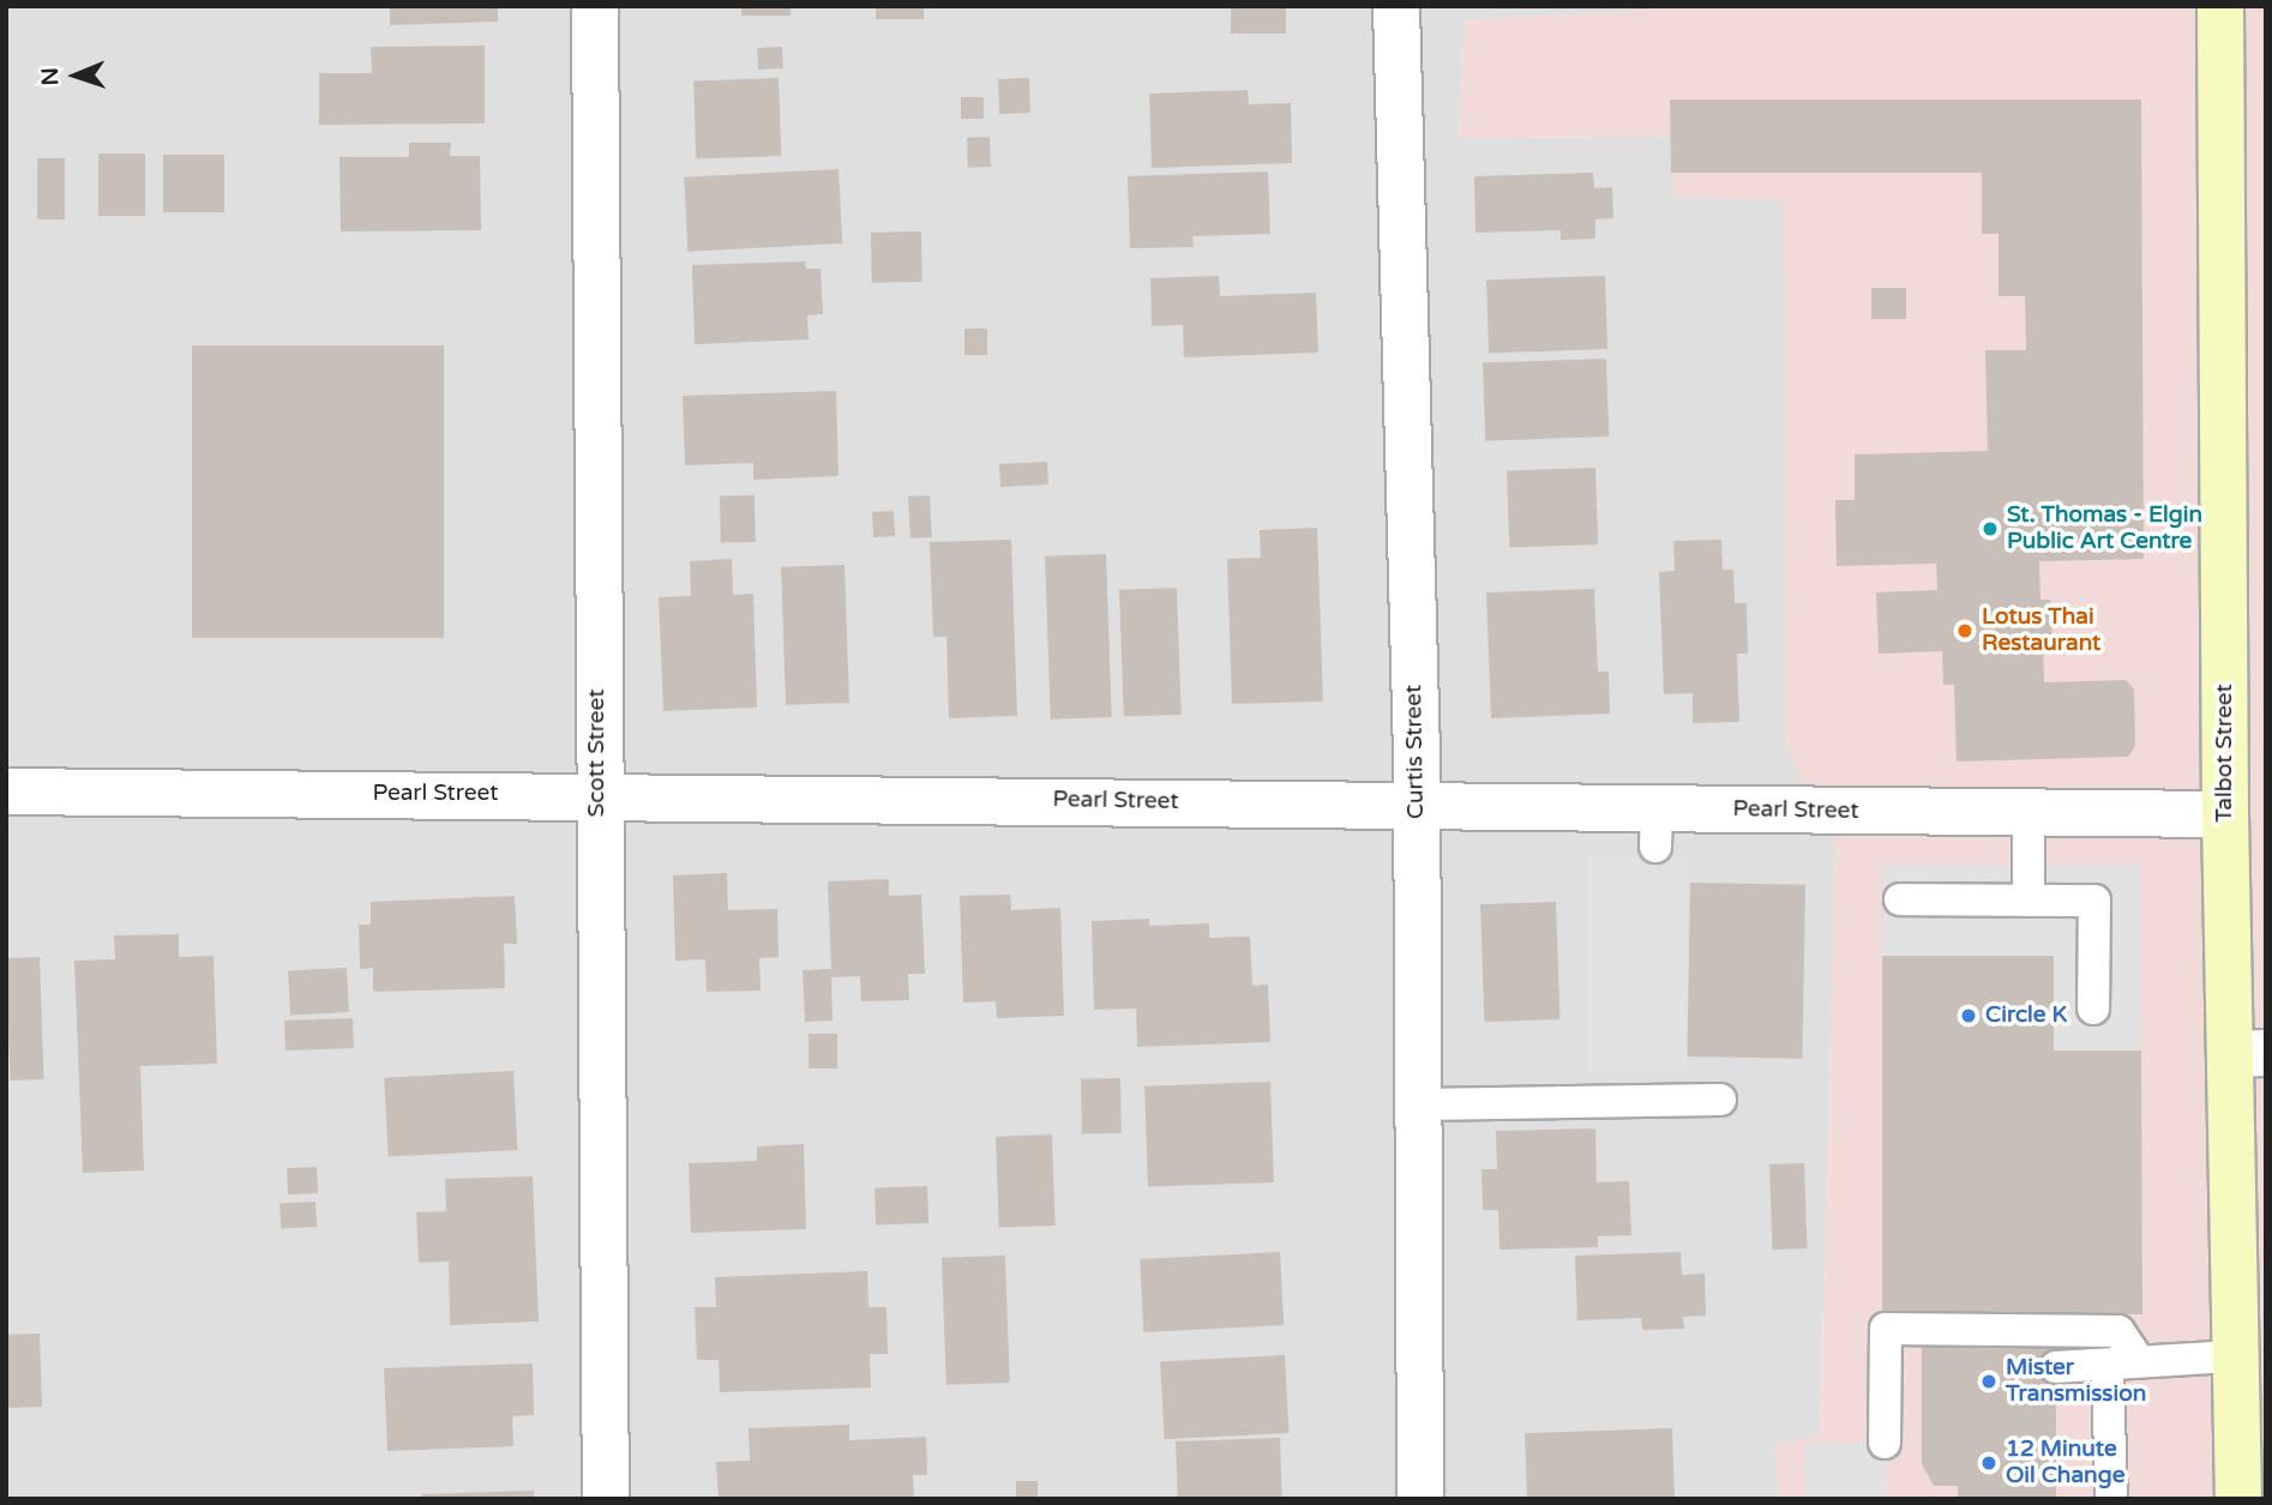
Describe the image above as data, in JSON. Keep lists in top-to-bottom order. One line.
{"streets":{"main road":["Talbot Street"],"street":["Curtis Street","Scott Street","Pearl Street"]},"crossings":[["Curtis Street","Pearl Street"],["Scott Street","Pearl Street"],["Talbot Street","Pearl Street"]],"places":["St. Thomas - Elgin Public Art Centre","Lotus Thai Restaurant","Circle K","Mister Transmission","12 Minute Oil Change"],"north":"left"}
